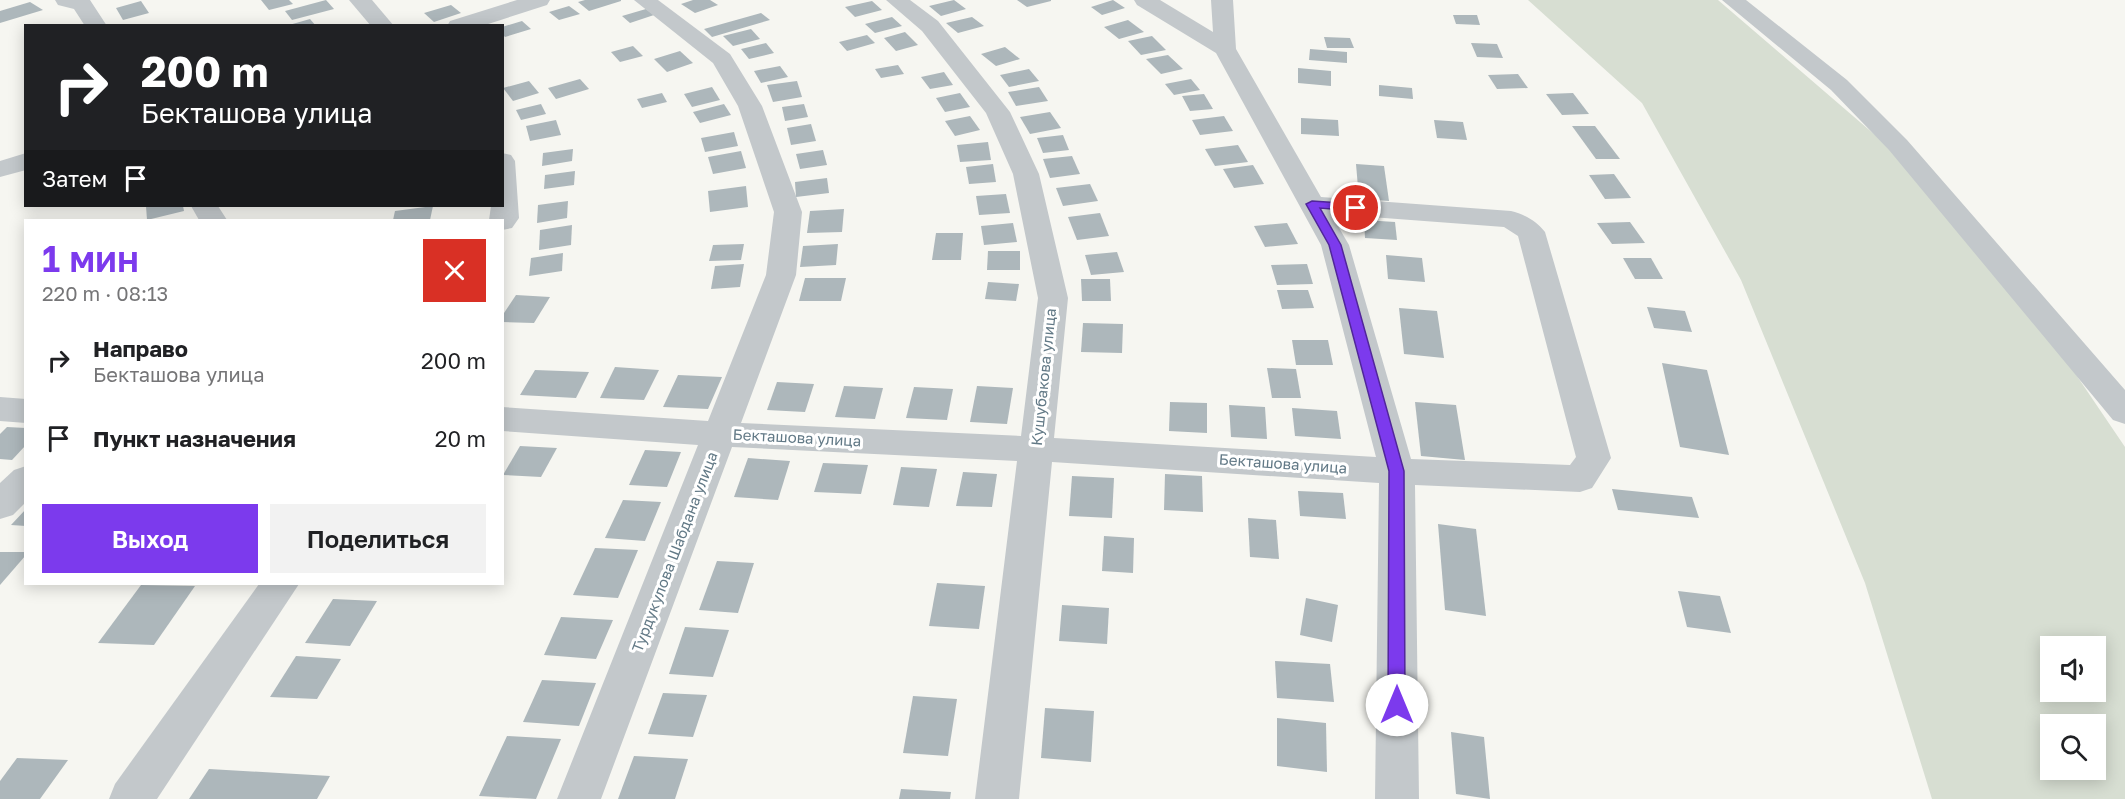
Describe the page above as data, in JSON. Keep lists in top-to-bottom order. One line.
{"streets":{"street":["Кушубакова улица","Бекташова улица","Турдукулова Шабдана улица"]},"crossings":[["Кушубакова улица","Бекташова улица"],["Бекташова улица","Турдукулова Шабдана улица"]],"page":{"turn":["200 m","Бекташова улица"],"then":"Затем","heading":["1 мин","220 m · 08:13"],"list":[{"name":"Направо","note":"Бекташова улица","value":"200 m"},{"name":"Пункт назначения","value":"20 m"}],"buttons":["Выход","Поделиться"]}}
